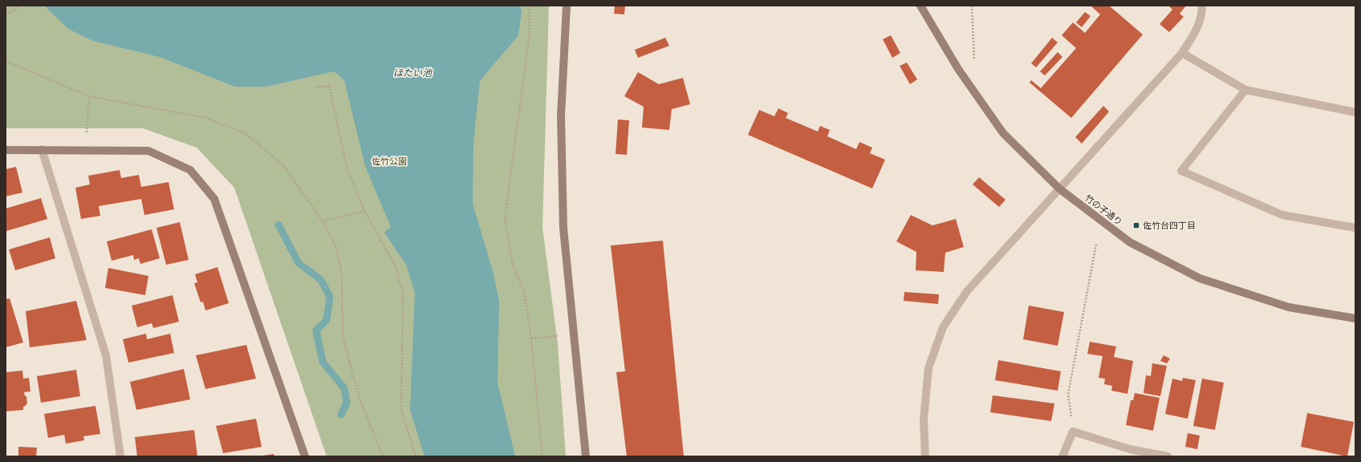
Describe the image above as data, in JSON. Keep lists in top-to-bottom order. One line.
{"streets":{"street":["竹の子通り"]},"water":["ほたい池"],"parks":["佐竹公園"],"places":{"transit":["佐竹台四丁目"]}}
